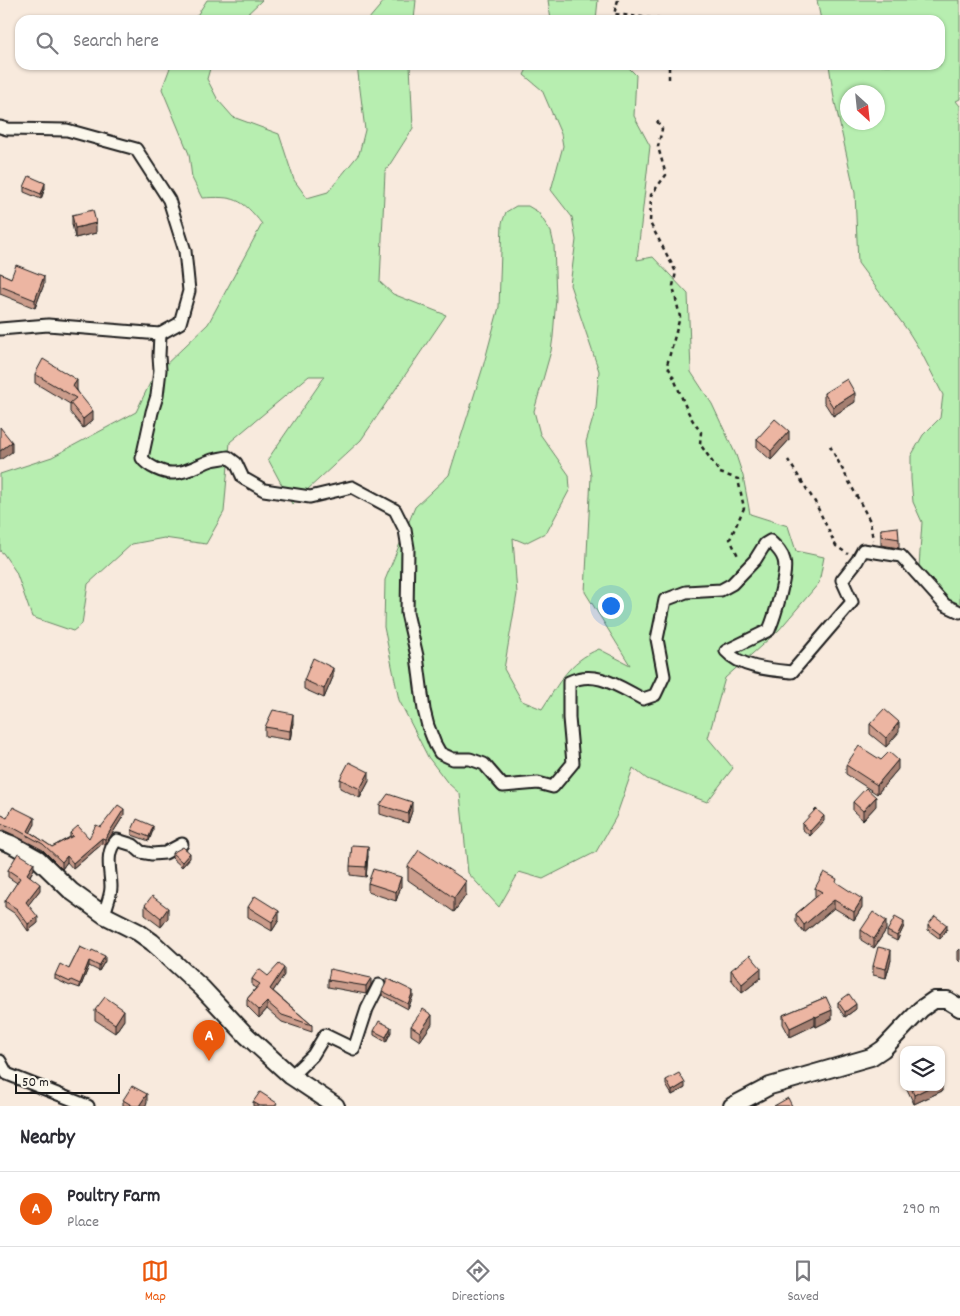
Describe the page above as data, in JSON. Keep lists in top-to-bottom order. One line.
{"scale_bar":"50 m","north":"bottom right","page":{"search":"Search here","pins":"A","scale":"50 m","heading":"Nearby","list":[{"mark":"A","name":"Poultry Farm","note":"Place","value":"290 m"}],"nav":["Map","Directions","Saved"]}}
